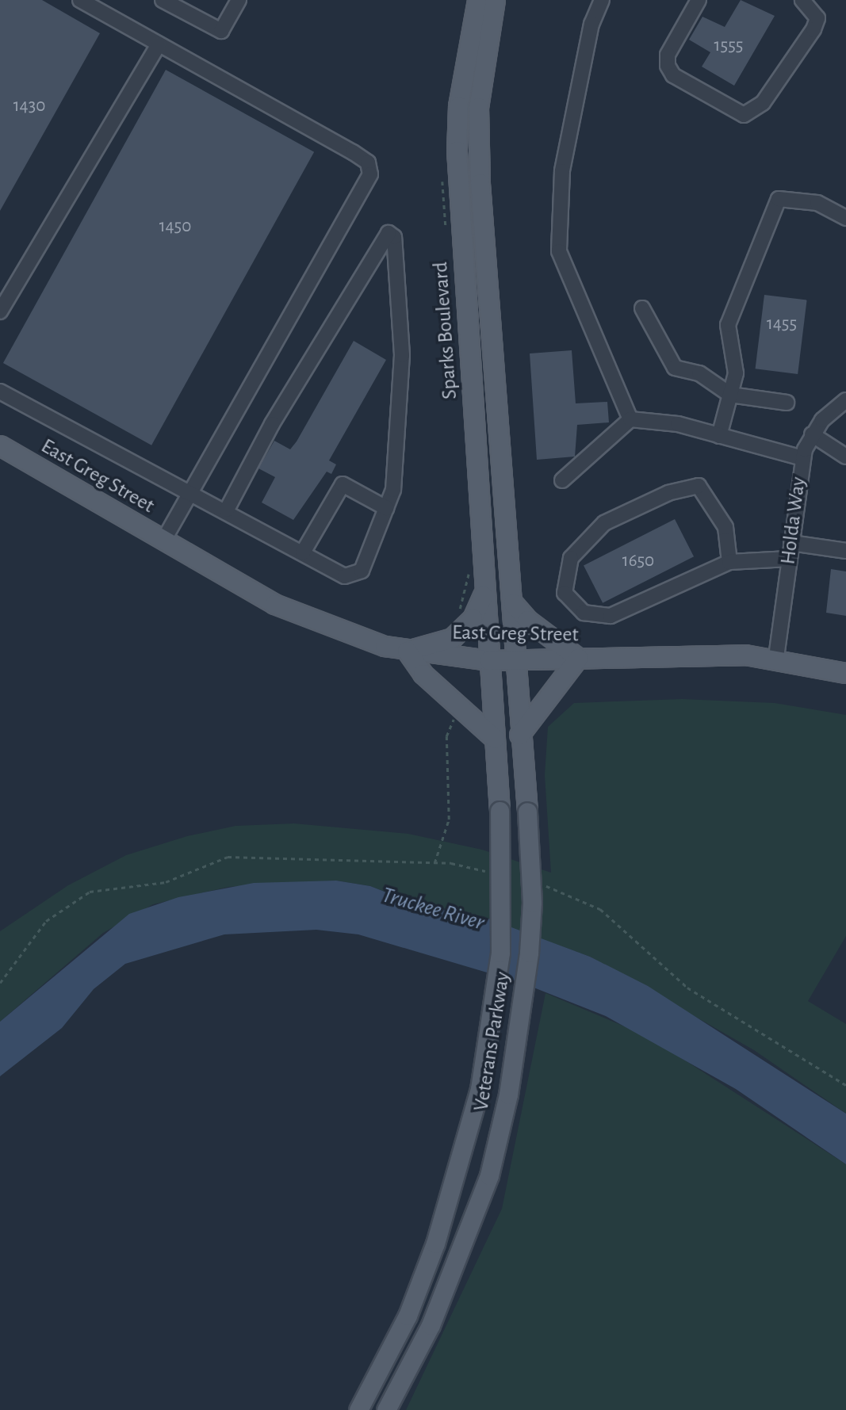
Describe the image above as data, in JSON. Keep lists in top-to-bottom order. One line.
{"streets":{"main road":["Sparks Boulevard","East Greg Street","Veterans Parkway"],"street":["Holda Way"]},"crossings":[["Sparks Boulevard","East Greg Street"],["Sparks Boulevard","Veterans Parkway"],["East Greg Street","Holda Way"],["East Greg Street","Veterans Parkway"]],"water":["Truckee River"],"house_numbers":["1555","1430","1450","1455","1650"]}
